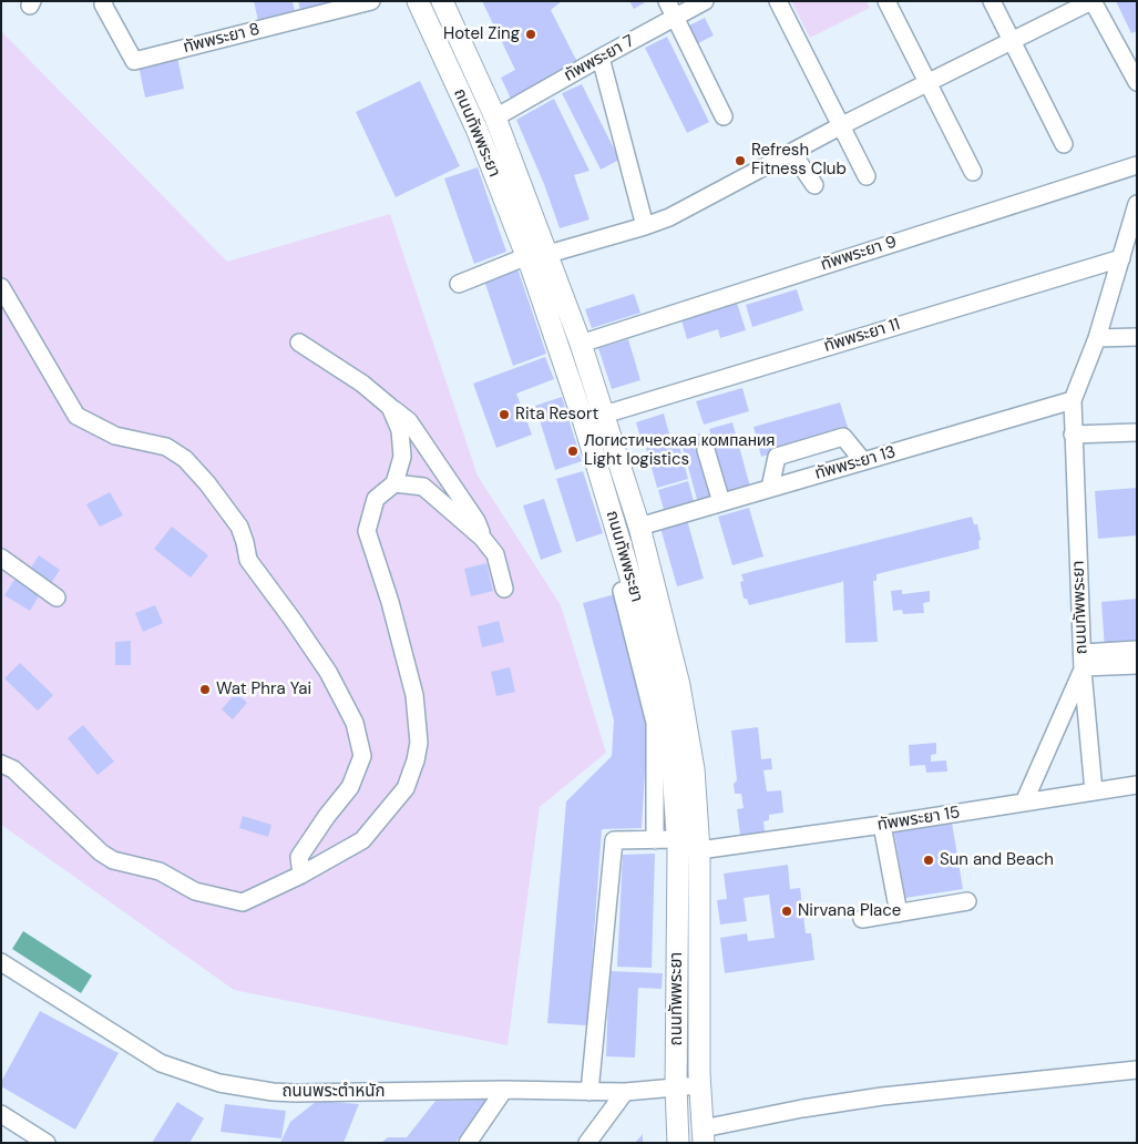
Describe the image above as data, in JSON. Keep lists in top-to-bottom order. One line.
{"streets":{"main road":["ถนนทัพพระยา"],"street":["ทัพพระยา 8","ทัพพระยา 7","ทัพพระยา 9","ทัพพระยา 11","ทัพพระยา 13","ทัพพระยา 15","ถนนพระตำหนัก"]},"crossings":[["ทัพพระยา 7","ถนนทัพพระยา"],["ถนนทัพพระยา","ทัพพระยา 9"],["ถนนทัพพระยา","ทัพพระยา 11"],["ถนนทัพพระยา","ทัพพระยา 13"],["ถนนทัพพระยา","ทัพพระยา 15"],["ถนนทัพพระยา","ถนนพระตำหนัก"]],"places":["Hotel Zing","Refresh Fitness Club","Rita Resort","Логистическая компания Light logistics","Wat Phra Yai","Sun and Beach","Nirvana Place"]}
